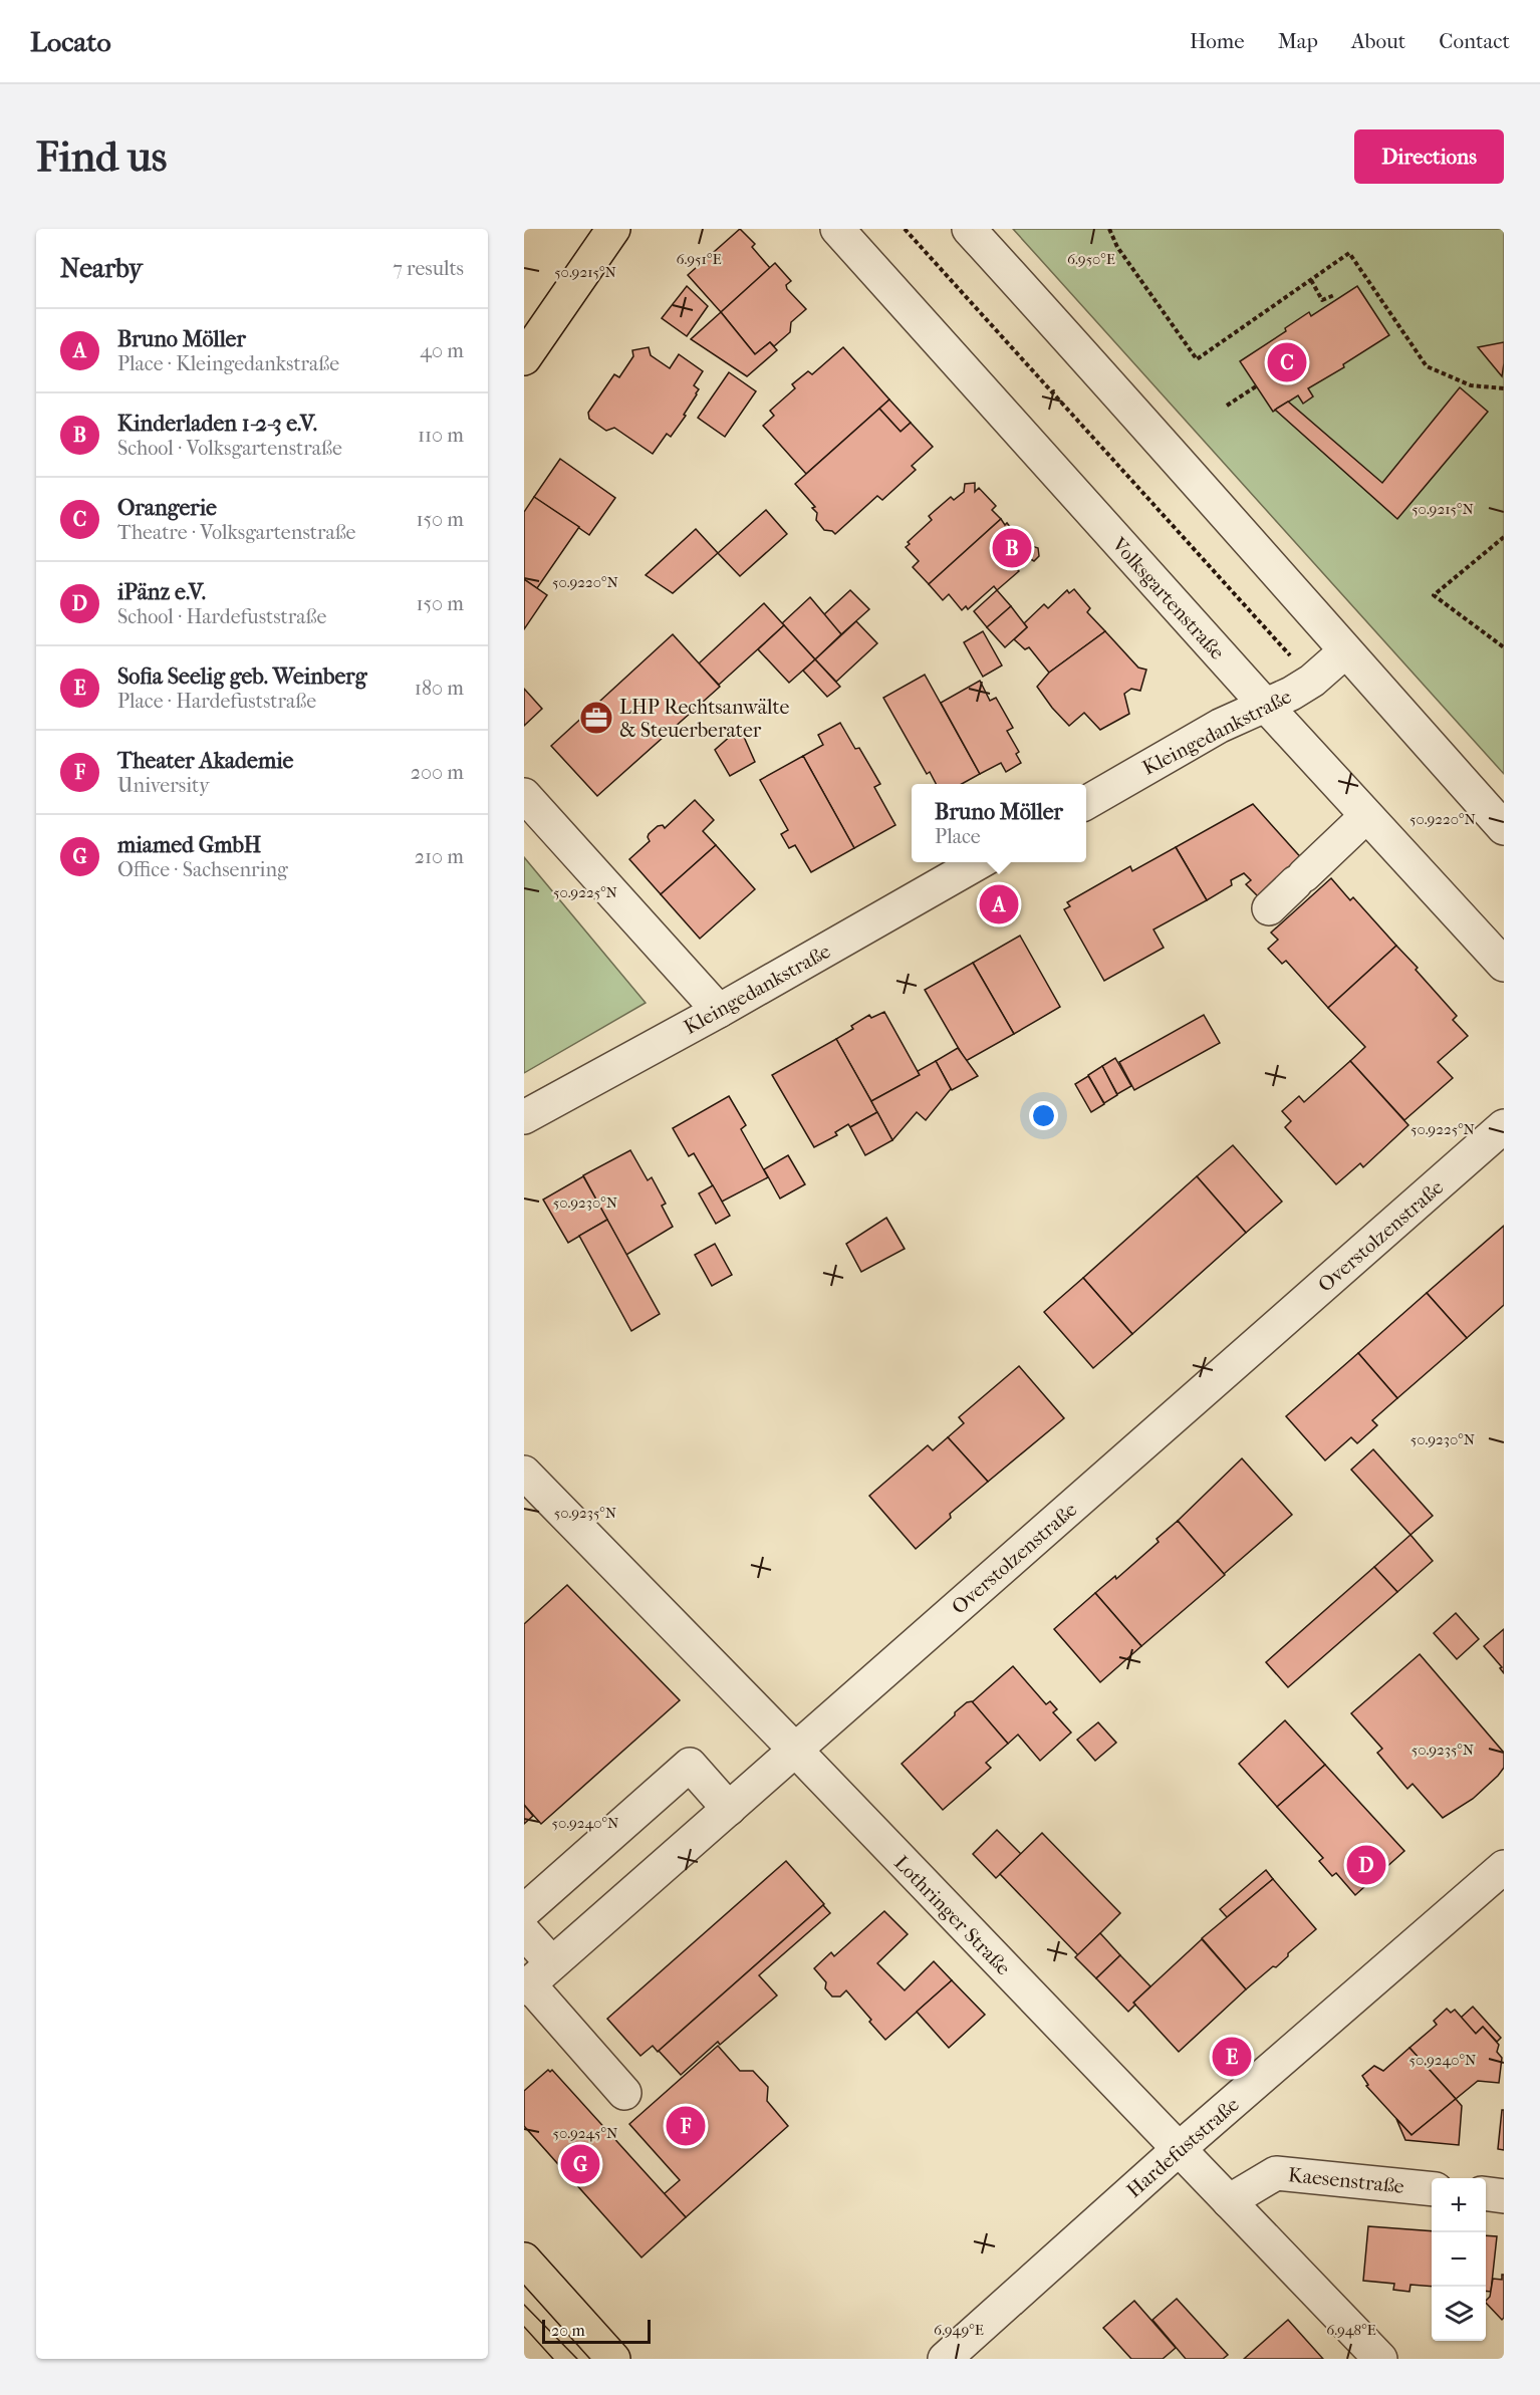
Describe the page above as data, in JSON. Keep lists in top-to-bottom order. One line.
{"streets":{"street":["Volksgartenstraße","Kleingedankstraße","Overstolzenstraße","Lothringer Straße","Hardefuststraße","Kaesenstraße"]},"crossings":[["Volksgartenstraße","Kleingedankstraße"],["Overstolzenstraße","Lothringer Straße"],["Lothringer Straße","Hardefuststraße"],["Lothringer Straße","Kaesenstraße"]],"places":{"office":["LHP Rechtsanwälte & Steuerberater"]},"scale_bar":"20 m","page":{"header":"Locato","nav":["Home","Map","About","Contact"],"buttons":"Directions","title":"Find us","heading":["Nearby","7 results"],"list":[{"mark":"A","name":"Bruno Möller","note":"Place · Kleingedankstraße","value":"40 m"},{"mark":"B","name":"Kinderladen 1-2-3 e.V.","note":"School · Volksgartenstraße","value":"110 m"},{"mark":"C","name":"Orangerie","note":"Theatre · Volksgartenstraße","value":"150 m"},{"mark":"D","name":"iPänz e.V.","note":"School · Hardefuststraße","value":"150 m"},{"mark":"E","name":"Sofia Seelig geb. Weinberg","note":"Place · Hardefuststraße","value":"180 m"},{"mark":"F","name":"Theater Akademie","note":"University","value":"200 m"},{"mark":"G","name":"miamed GmbH","note":"Office · Sachsenring","value":"210 m"}],"pins":["C","B","A","D","E","F","G"],"popup":["Bruno Möller","Place"],"map_buttons":["+","−"],"scale":"20 m"},"coordinates":["6.951°E","6.950°E","50.9215°N","50.9220°N","50.9225°N","50.9230°N","50.9235°N","50.9240°N","50.9245°N","6.949°E","6.948°E"]}
